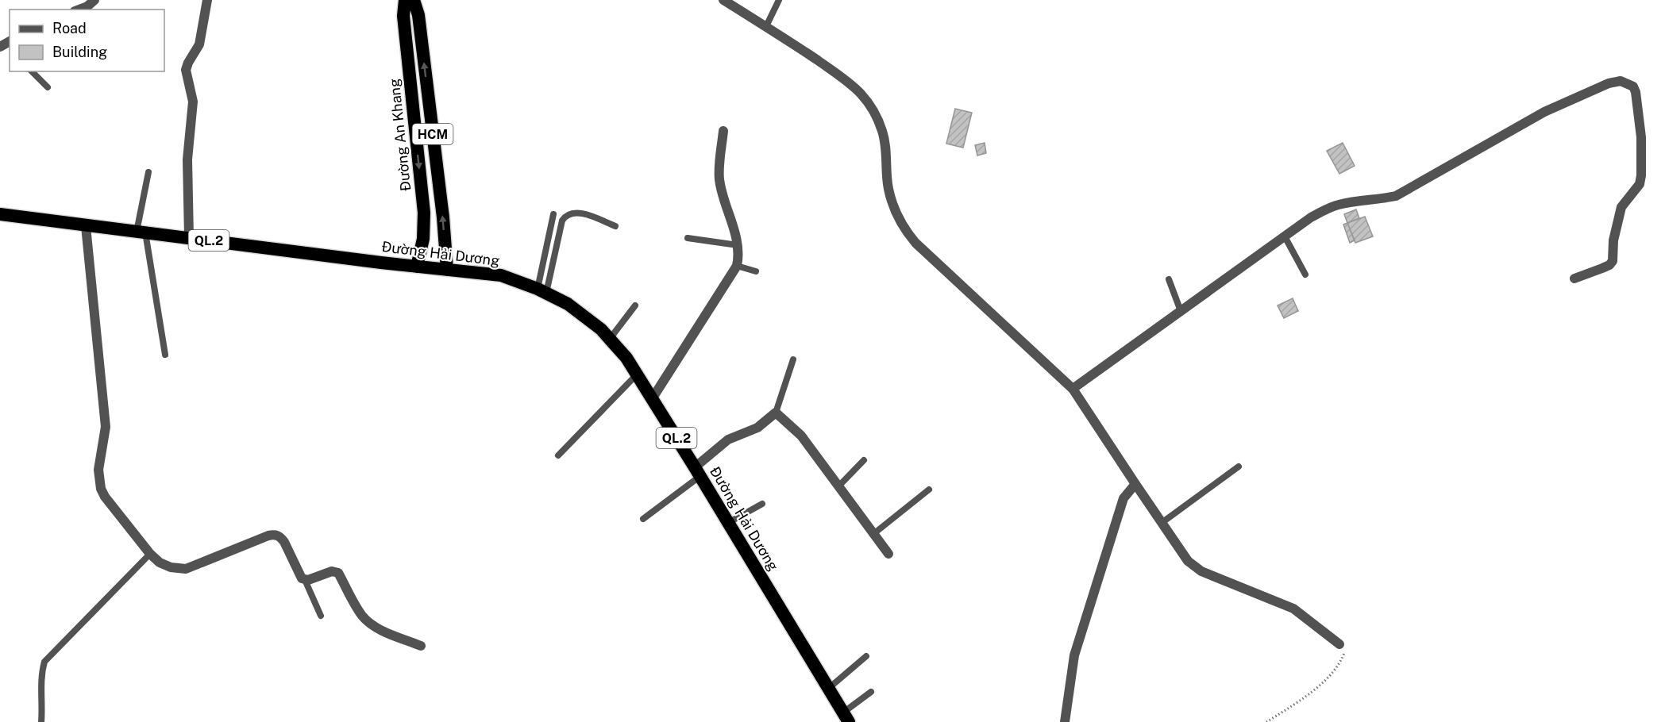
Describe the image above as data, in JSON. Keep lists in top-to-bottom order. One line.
{"streets":{"highway":["HCM","Đường An Khang","QL.2","Đường Hải Dương"]},"crossings":[["HCM","Đường Hải Dương"],["Đường An Khang","Đường Hải Dương"]],"legend":["Road","Building"]}
